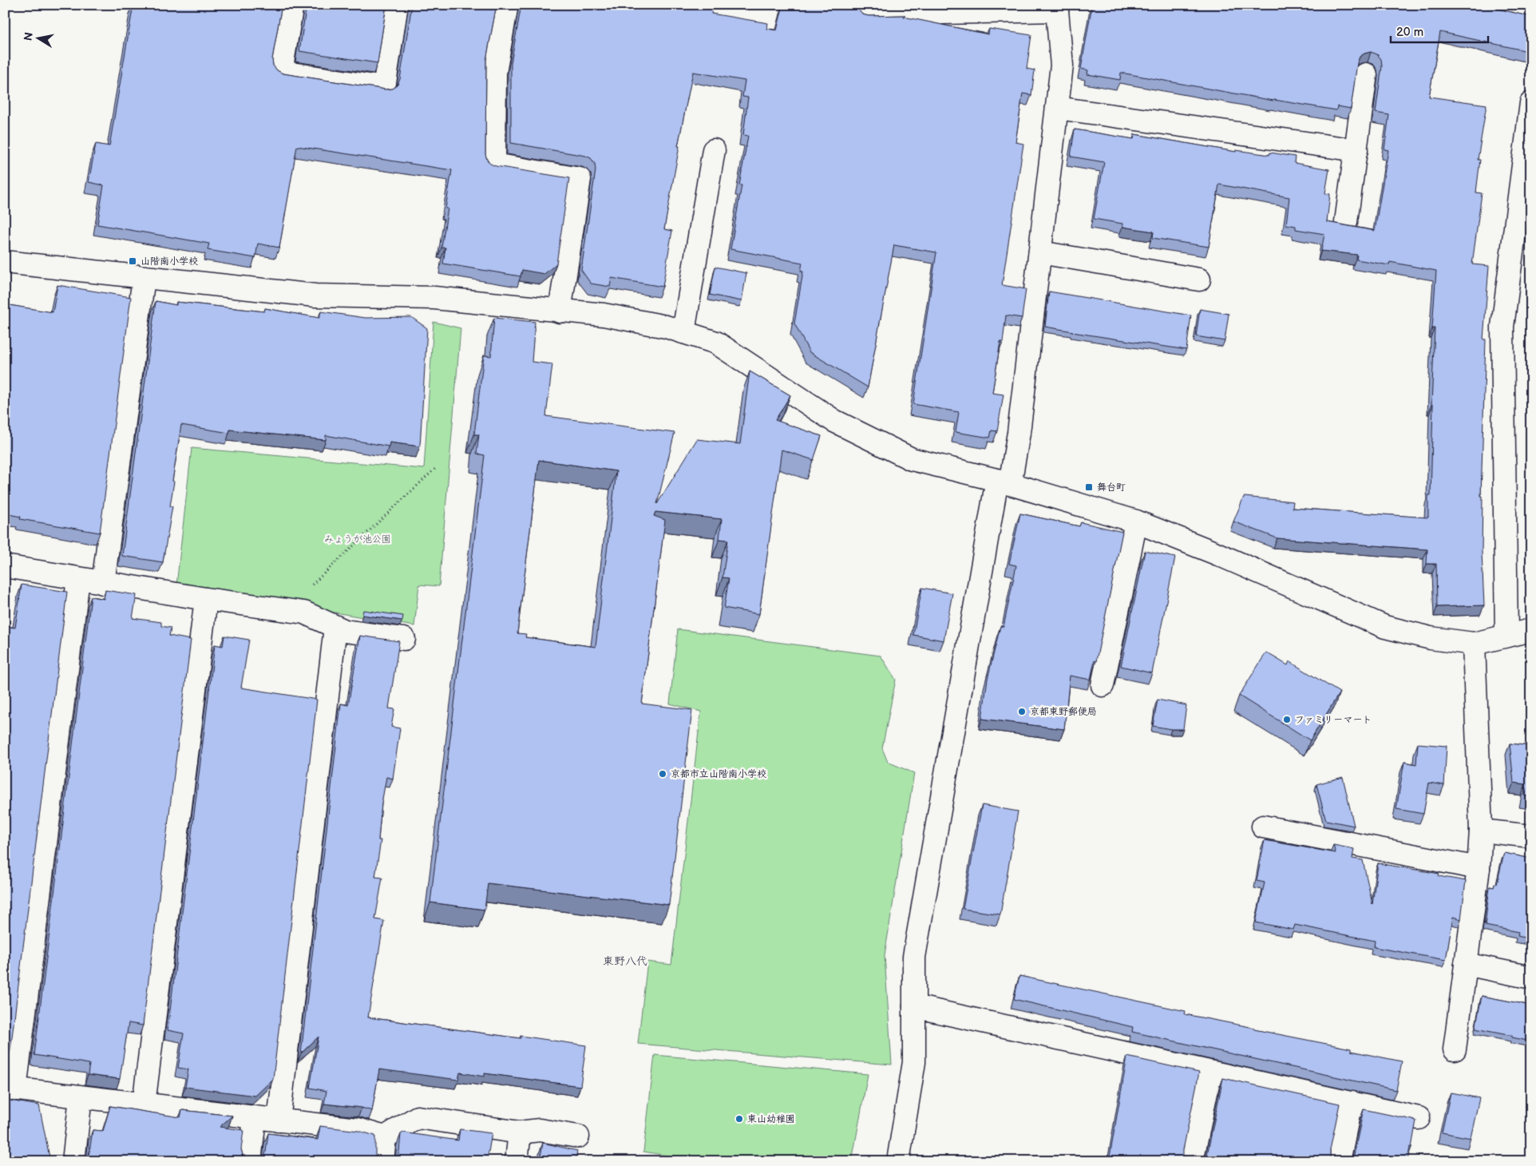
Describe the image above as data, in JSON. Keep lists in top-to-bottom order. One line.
{"districts":["東野八代"],"parks":["みょうが池公園"],"places":{"transit":["山階南小学校","舞台町"],"other":["京都東野郵便局","ファミリーマート","京都市立山階南小学校","東山幼稚園"]},"scale_bar":"20 m","north":"left"}
